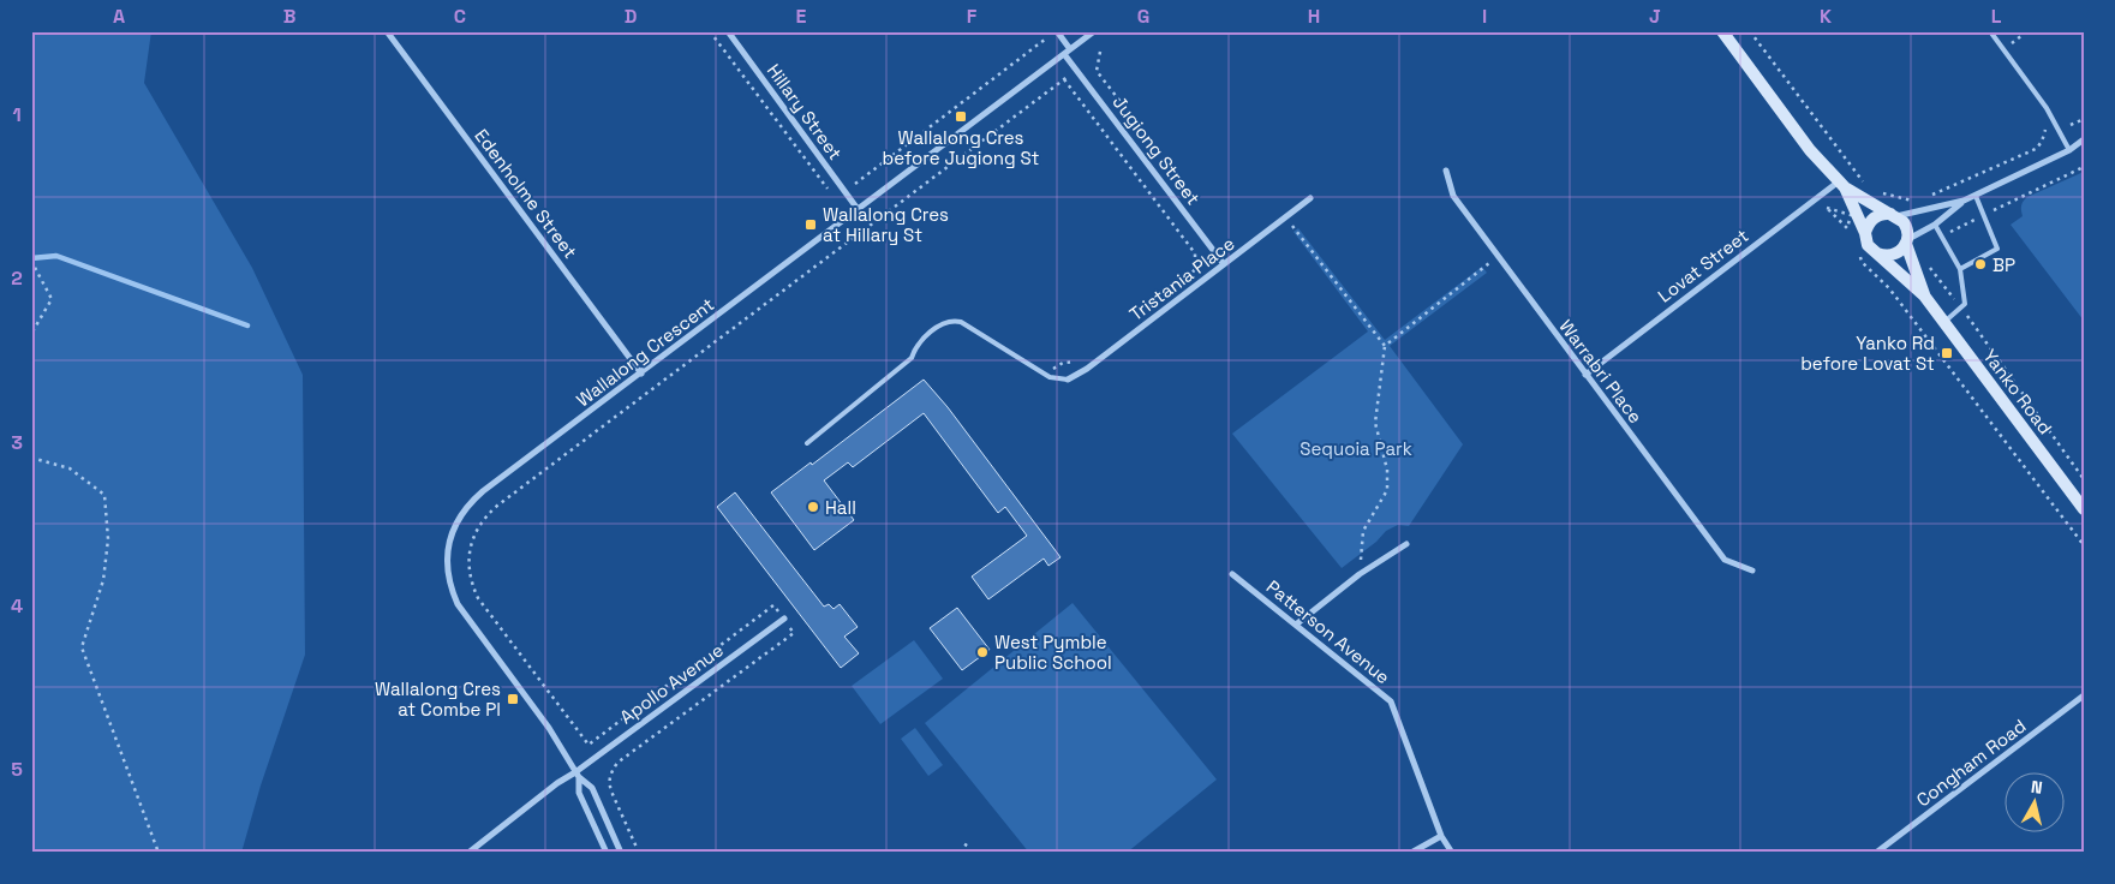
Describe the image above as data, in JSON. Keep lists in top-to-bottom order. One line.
{"streets":{"main road":["Yanko Road"],"street":["Hillary Street","Jugiong Street","Edenholme Street","Lovat Street","Tristania Place","Wallalong Crescent","Warrabri Place","Patterson Avenue","Apollo Avenue","Congham Road"]},"crossings":[["Hillary Street","Wallalong Crescent"],["Jugiong Street","Tristania Place"],["Jugiong Street","Wallalong Crescent"],["Edenholme Street","Wallalong Crescent"],["Lovat Street","Warrabri Place"],["Lovat Street","Yanko Road"],["Wallalong Crescent","Apollo Avenue"]],"parks":["Sequoia Park"],"places":{"transit":["Wallalong Cres before Jugiong St","Wallalong Cres at Hillary St","Yanko Rd before Lovat St","Wallalong Cres at Combe Pl"],"other":["BP","Hall","West Pymble Public School"]},"north":"top","grid":{"columns":["A","B","C","D","E","F","G","H","I","J","K","L"],"rows":["1","2","3","4","5"]}}
